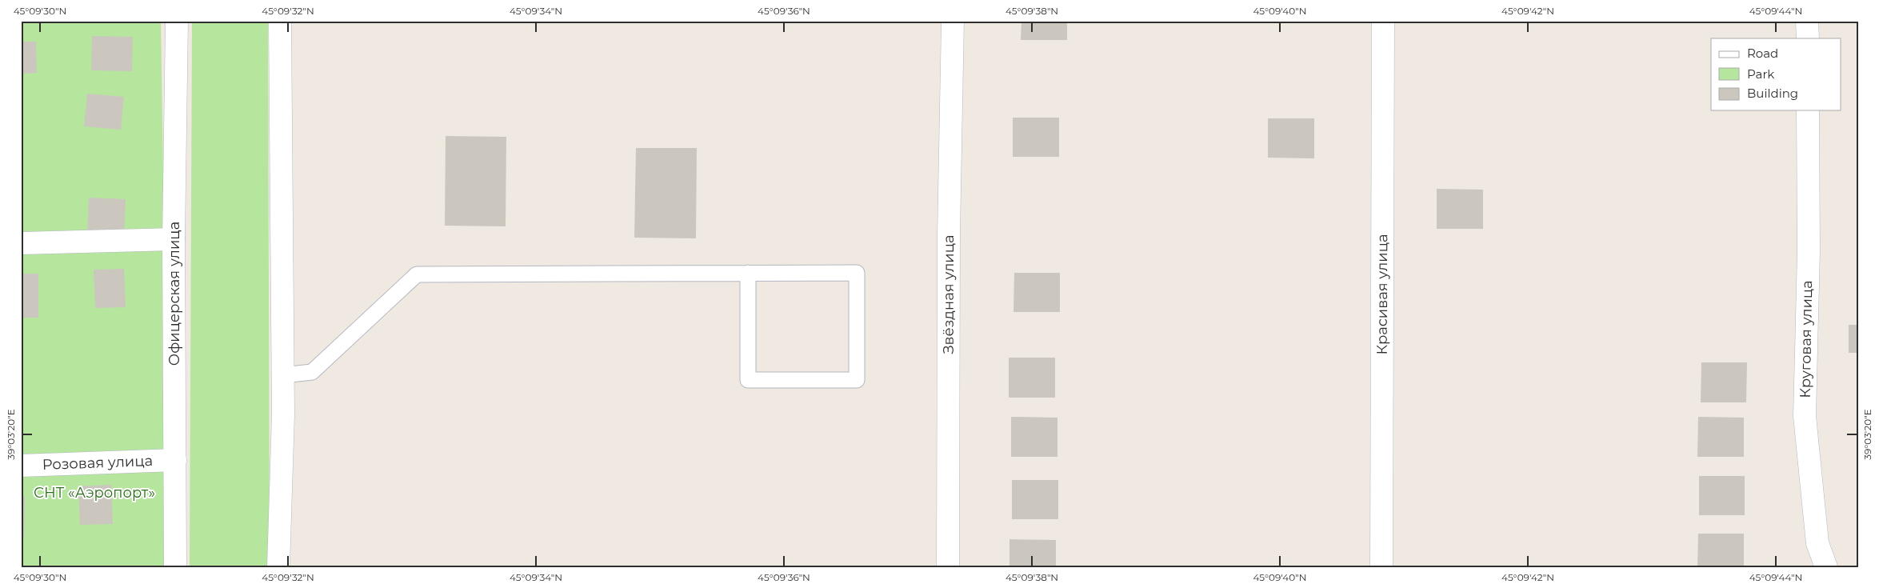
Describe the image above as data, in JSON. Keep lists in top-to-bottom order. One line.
{"streets":{"street":["Офицерская улица","Звёздная улица","Красивая улица","Круговая улица","Розовая улица"]},"crossings":[["Офицерская улица","Розовая улица"]],"parks":["СНТ «Аэропорт»"],"legend":["Road","Park","Building"],"coordinates":["45°09'30\"N","45°09'32\"N","45°09'34\"N","45°09'36\"N","45°09'38\"N","45°09'40\"N","45°09'42\"N","45°09'44\"N","39°03'20\"E"]}
